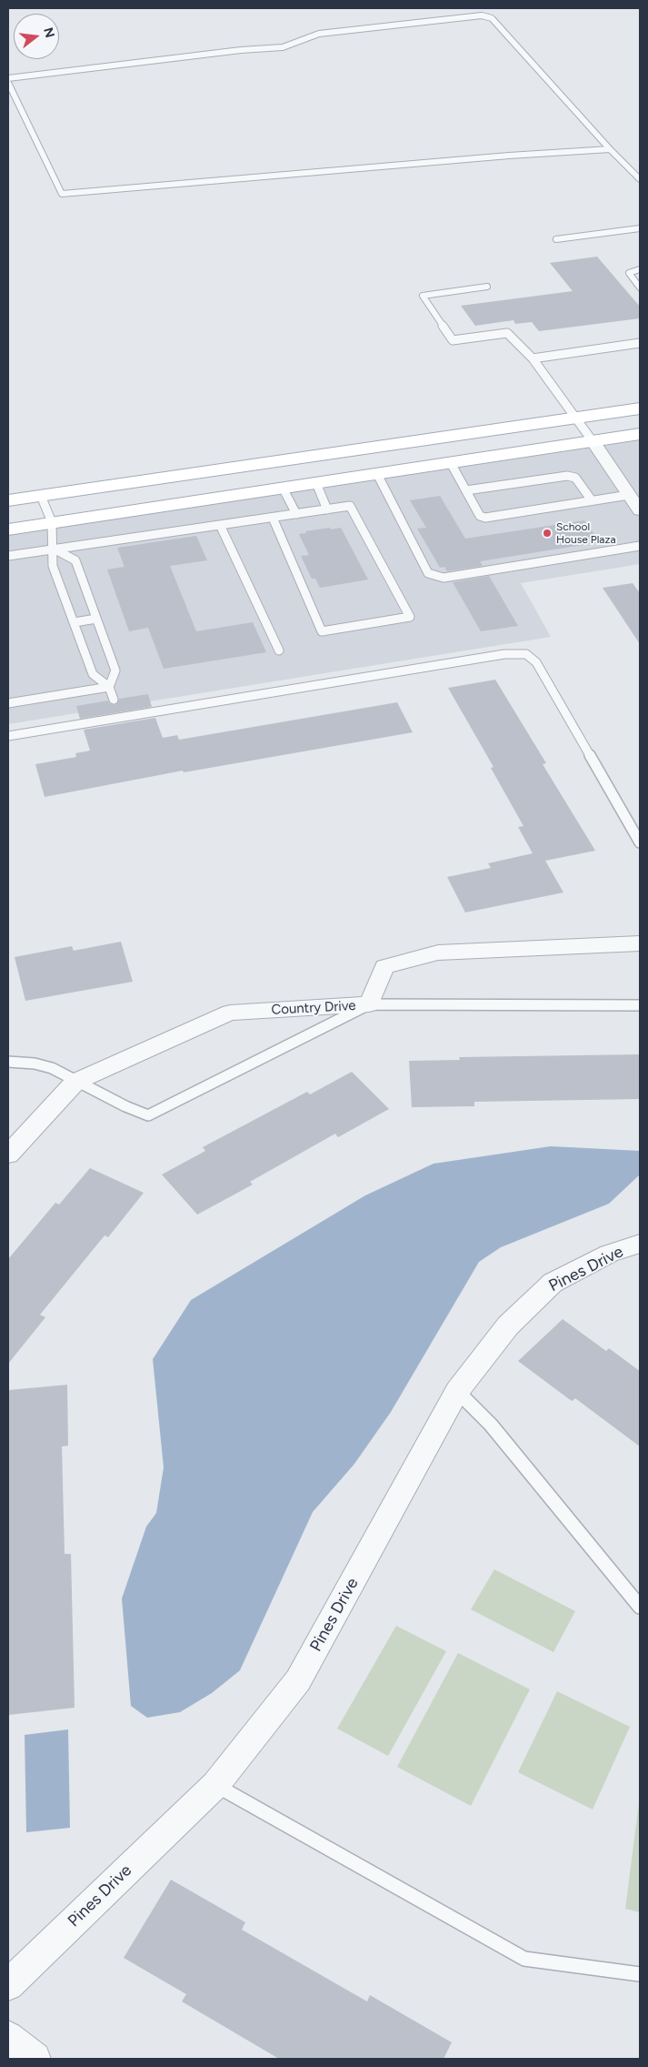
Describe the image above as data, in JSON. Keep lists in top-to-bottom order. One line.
{"streets":{"street":["Country Drive","Pines Drive"]},"places":["School House Plaza"],"north":"right"}
